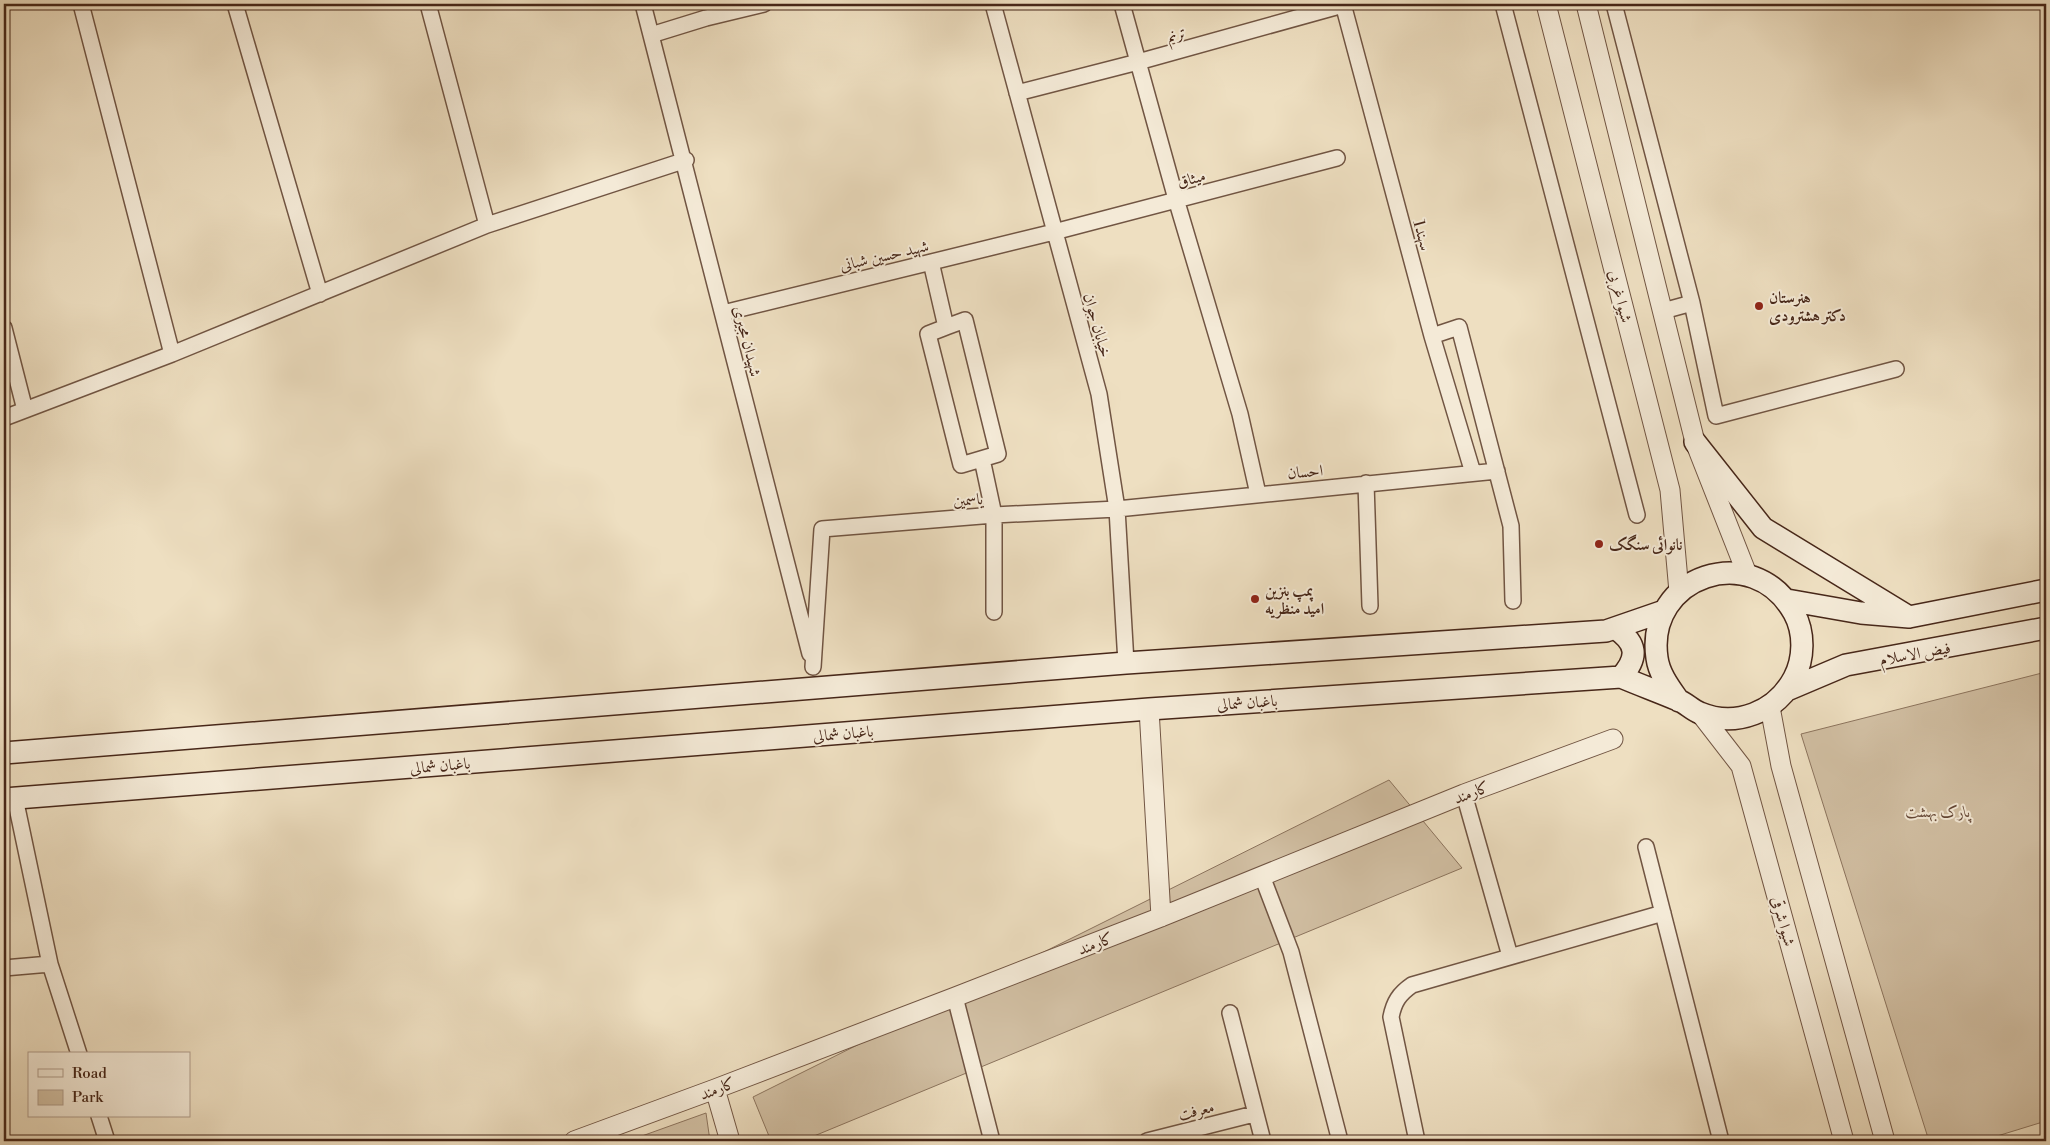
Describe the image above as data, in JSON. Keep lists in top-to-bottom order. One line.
{"streets":{"main road":["فیض الاسلام","باغبان شمالی"],"street":["ترنم","میثاق","1سهند","شهید حسین شبانی","شیوا غربی","خیابان جوان","شهیدان مجیری","احسان","یاسمین","کارمند","شیوا شرقی","معرفت"]},"crossings":[["ترنم","1سهند"],["ترنم","خیابان جوان"],["میثاق","شهید حسین شبانی"],["میثاق","خیابان جوان"],["1سهند","احسان"],["شهید حسین شبانی","خیابان جوان"],["شهید حسین شبانی","شهیدان مجیری"],["شیوا غربی","فیض الاسلام"],["شیوا غربی","باغبان شمالی"],["شیوا غربی","شیوا شرقی"],["خیابان جوان","احسان"],["خیابان جوان","یاسمین"],["شهیدان مجیری","یاسمین"],["احسان","یاسمین"],["فیض الاسلام","باغبان شمالی"],["فیض الاسلام","شیوا شرقی"],["باغبان شمالی","شیوا شرقی"]],"parks":["پارک بهشت"],"places":["هنرستان دکتر هشترودی","نانوائی سنگک","پمپ بنزین امید منظریه"],"legend":["Road","Park"]}
